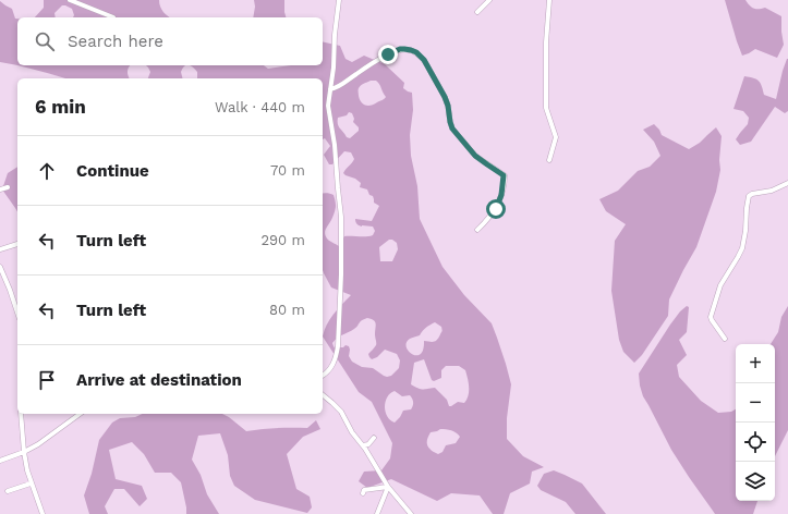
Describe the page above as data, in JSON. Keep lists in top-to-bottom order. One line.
{"page":{"search":"Search here","heading":["6 min","Walk · 440 m"],"list":[["Continue","70 m"],["Turn left","290 m"],["Turn left","80 m"],"Arrive at destination"],"map_buttons":["+","−"]}}
